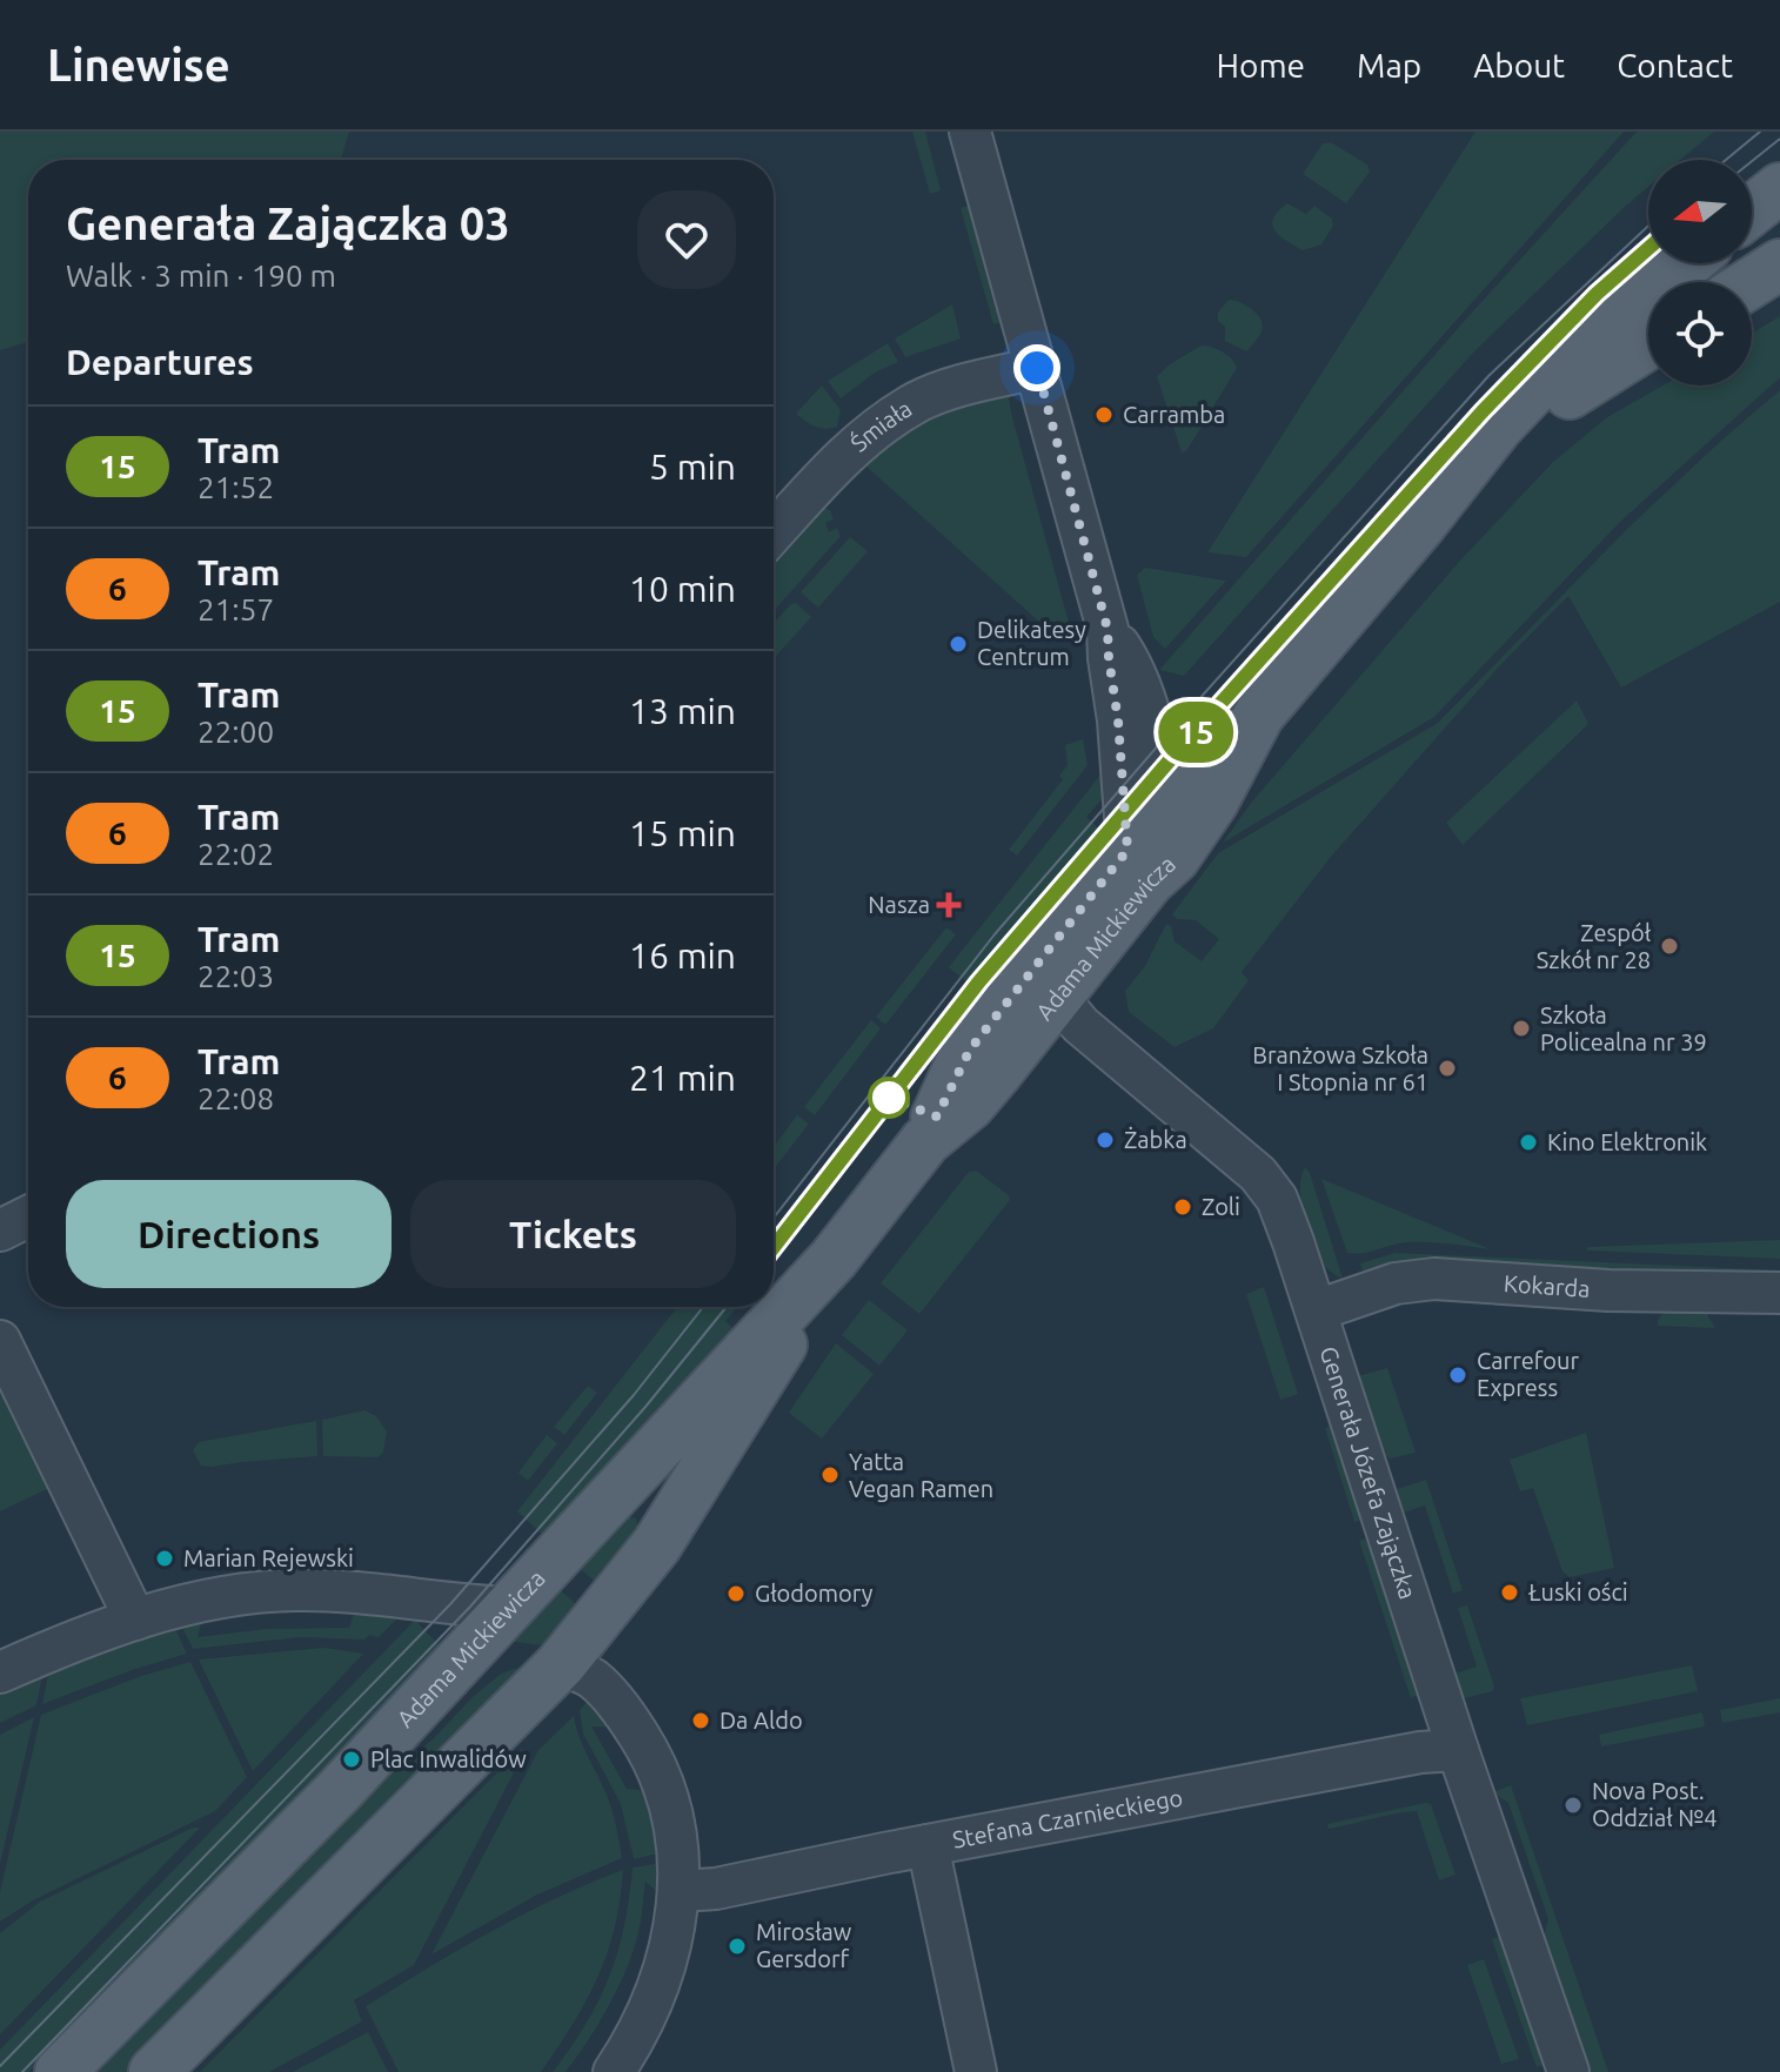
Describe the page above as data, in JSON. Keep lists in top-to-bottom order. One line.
{"streets":{"main road":["Adama Mickiewicza"],"street":["Śmiała","Kokarda","Generała Józefa Zajączka","Stefana Czarnieckiego"]},"crossings":[["Adama Mickiewicza","Generała Józefa Zajączka"],["Kokarda","Generała Józefa Zajączka"],["Generała Józefa Zajączka","Stefana Czarnieckiego"]],"places":{"other":["Carramba","Delikatesy Centrum","Zespół Szkół nr 28","Szkoła Policealna nr 39","Branżowa Szkoła I Stopnia nr 61","Żabka","Kino Elektronik","Zoli","Carrefour Express","Yatta Vegan Ramen","Marian Rejewski","Łuski ości","Głodomory","Da Aldo","Plac Inwalidów","Nova Post. Oddział №4","Mirosław Gersdorf"],"health":["Nasza"]},"lines":["tram line 15"],"north":"left","page":{"header":"Linewise","nav":["Home","Map","About","Contact"],"on_map":"15","heading":[["Generała Zajączka 03","Walk · 3 min · 190 m"],"Departures"],"list":[{"mark":"15","name":"Tram","note":"21:52","value":"5 min"},{"mark":"6","name":"Tram","note":"21:57","value":"10 min"},{"mark":"15","name":"Tram","note":"22:00","value":"13 min"},{"mark":"6","name":"Tram","note":"22:02","value":"15 min"},{"mark":"15","name":"Tram","note":"22:03","value":"16 min"},{"mark":"6","name":"Tram","note":"22:08","value":"21 min"}],"buttons":["Directions","Tickets"]}}
